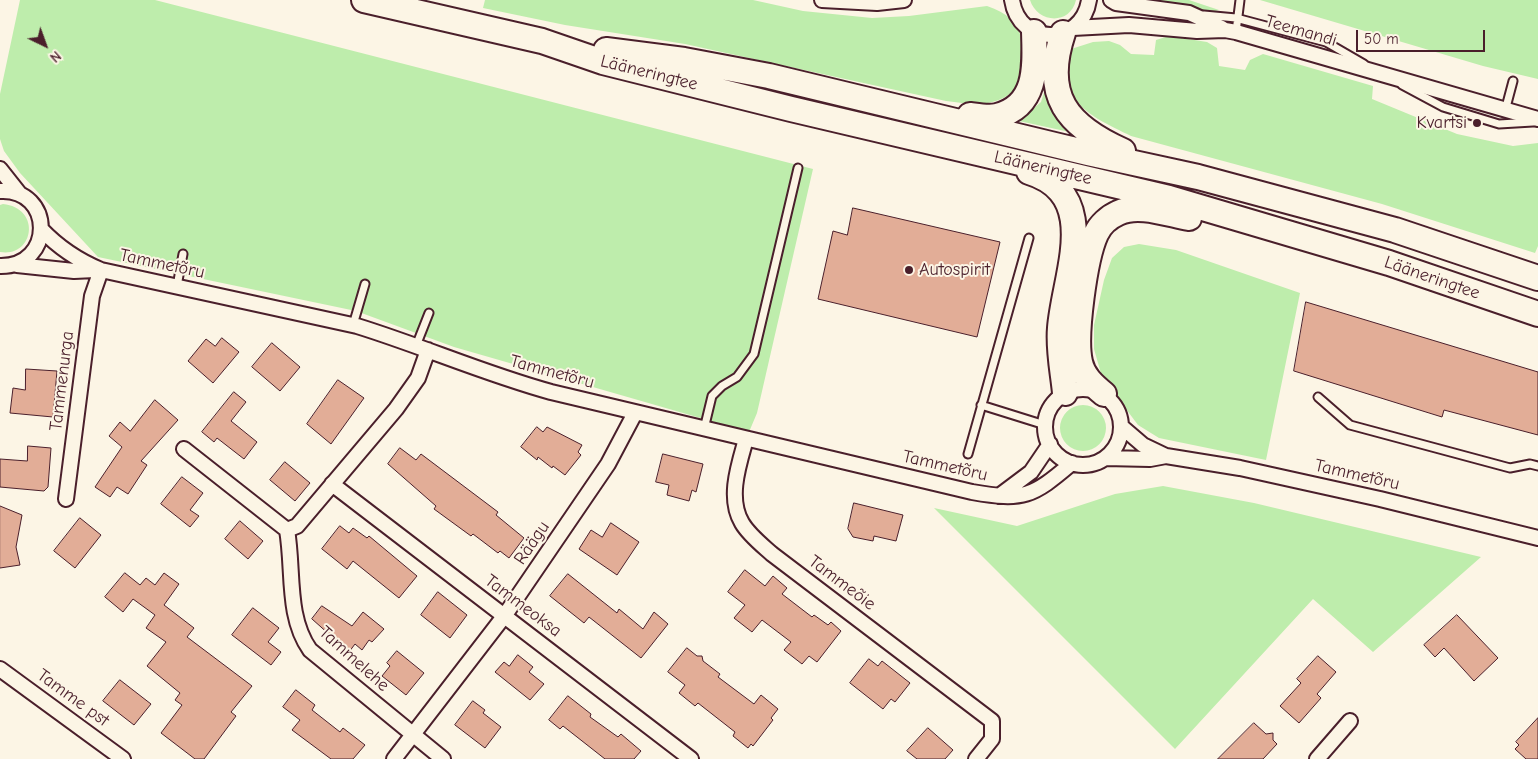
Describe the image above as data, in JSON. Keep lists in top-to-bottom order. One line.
{"streets":{"highway":["Lääneringtee"],"street":["Teemandi","Tammetõru","Tammenurga","Räägu","Tammeõie","Tammeoksa","Tammelehe","Tamme pst"]},"crossings":[["Tammetõru","Tammenurga"],["Tammetõru","Räägu"],["Tammetõru","Tammeõie"],["Räägu","Tammeoksa"],["Räägu","Tammelehe"]],"places":["Kvartsi","Autospirit"],"scale_bar":"50 m","north":"bottom right"}
